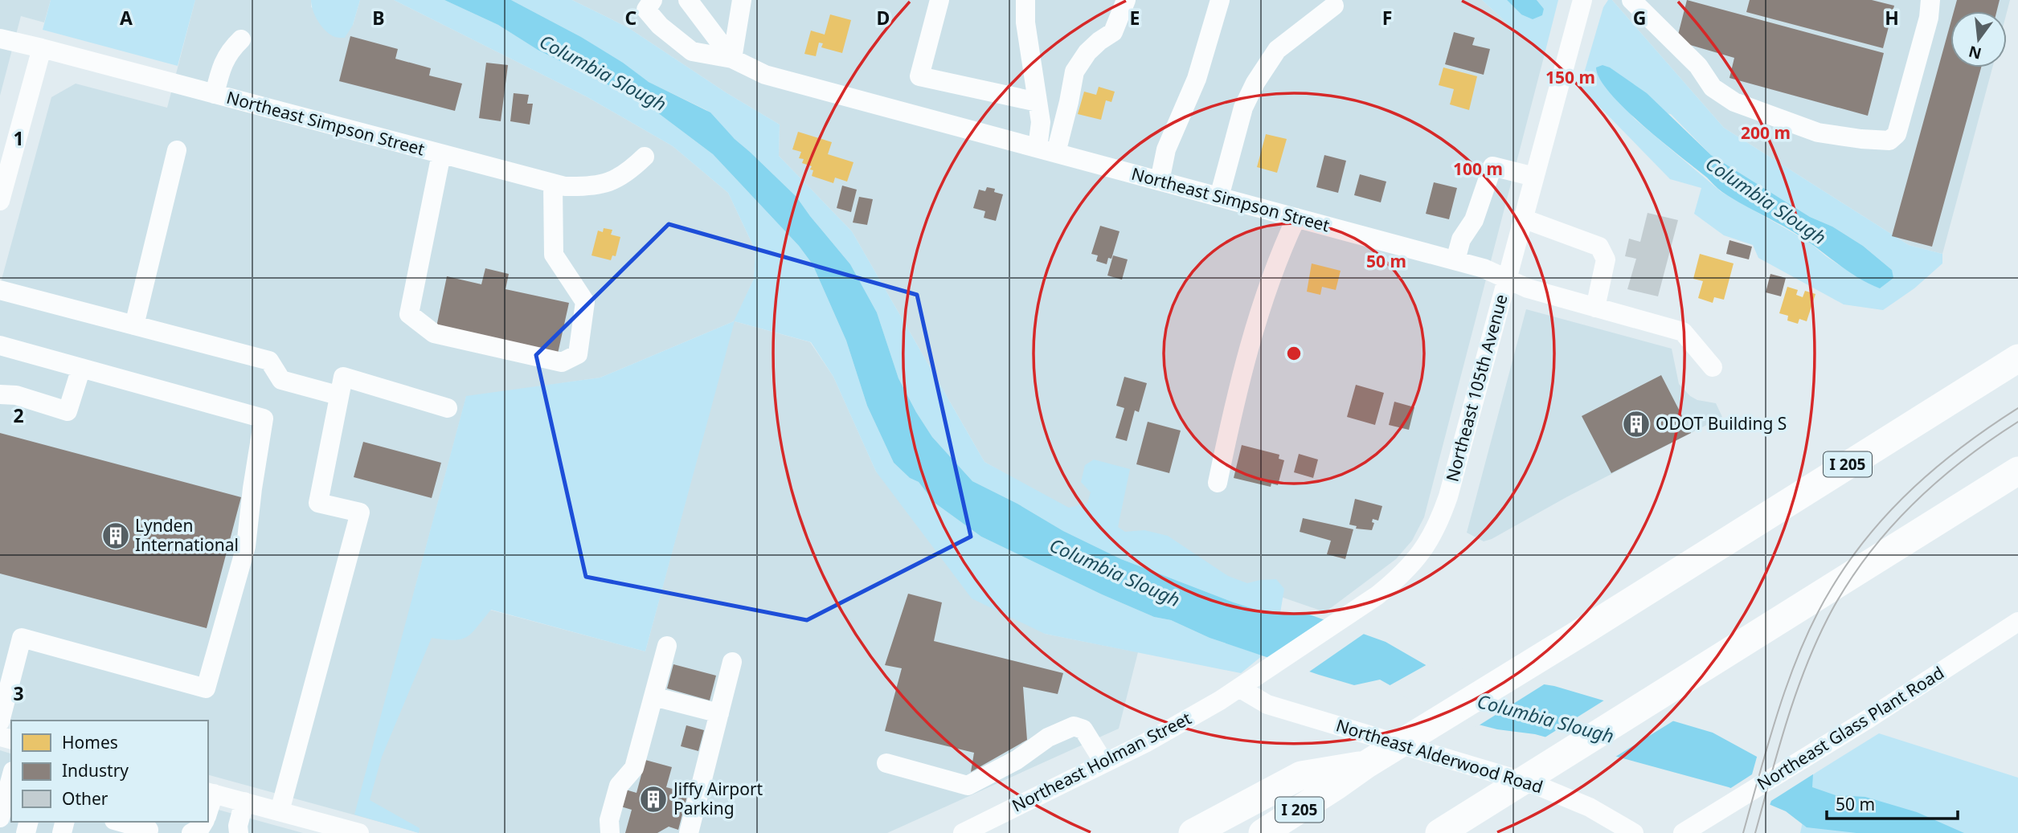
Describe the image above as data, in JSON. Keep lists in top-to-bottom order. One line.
{"streets":{"highway":["I 205"],"street":["Northeast Simpson Street","Northeast 105th Avenue","Northeast Glass Plant Road","Northeast Alderwood Road","Northeast Holman Street"]},"crossings":[["Northeast Simpson Street","Northeast 105th Avenue"],["Northeast 105th Avenue","Northeast Alderwood Road"],["Northeast 105th Avenue","Northeast Holman Street"],["Northeast Alderwood Road","Northeast Holman Street"]],"water":["Columbia Slough"],"places":{"building":["ODOT Building S","Lynden International","Jiffy Airport Parking"]},"legend":["Homes","Industry","Other"],"scale_bar":"50 m","north":"bottom","grid":{"columns":["A","B","C","D","E","F","G","H"],"rows":["1","2","3"]},"rings":["150 m","200 m","100 m","50 m"]}
